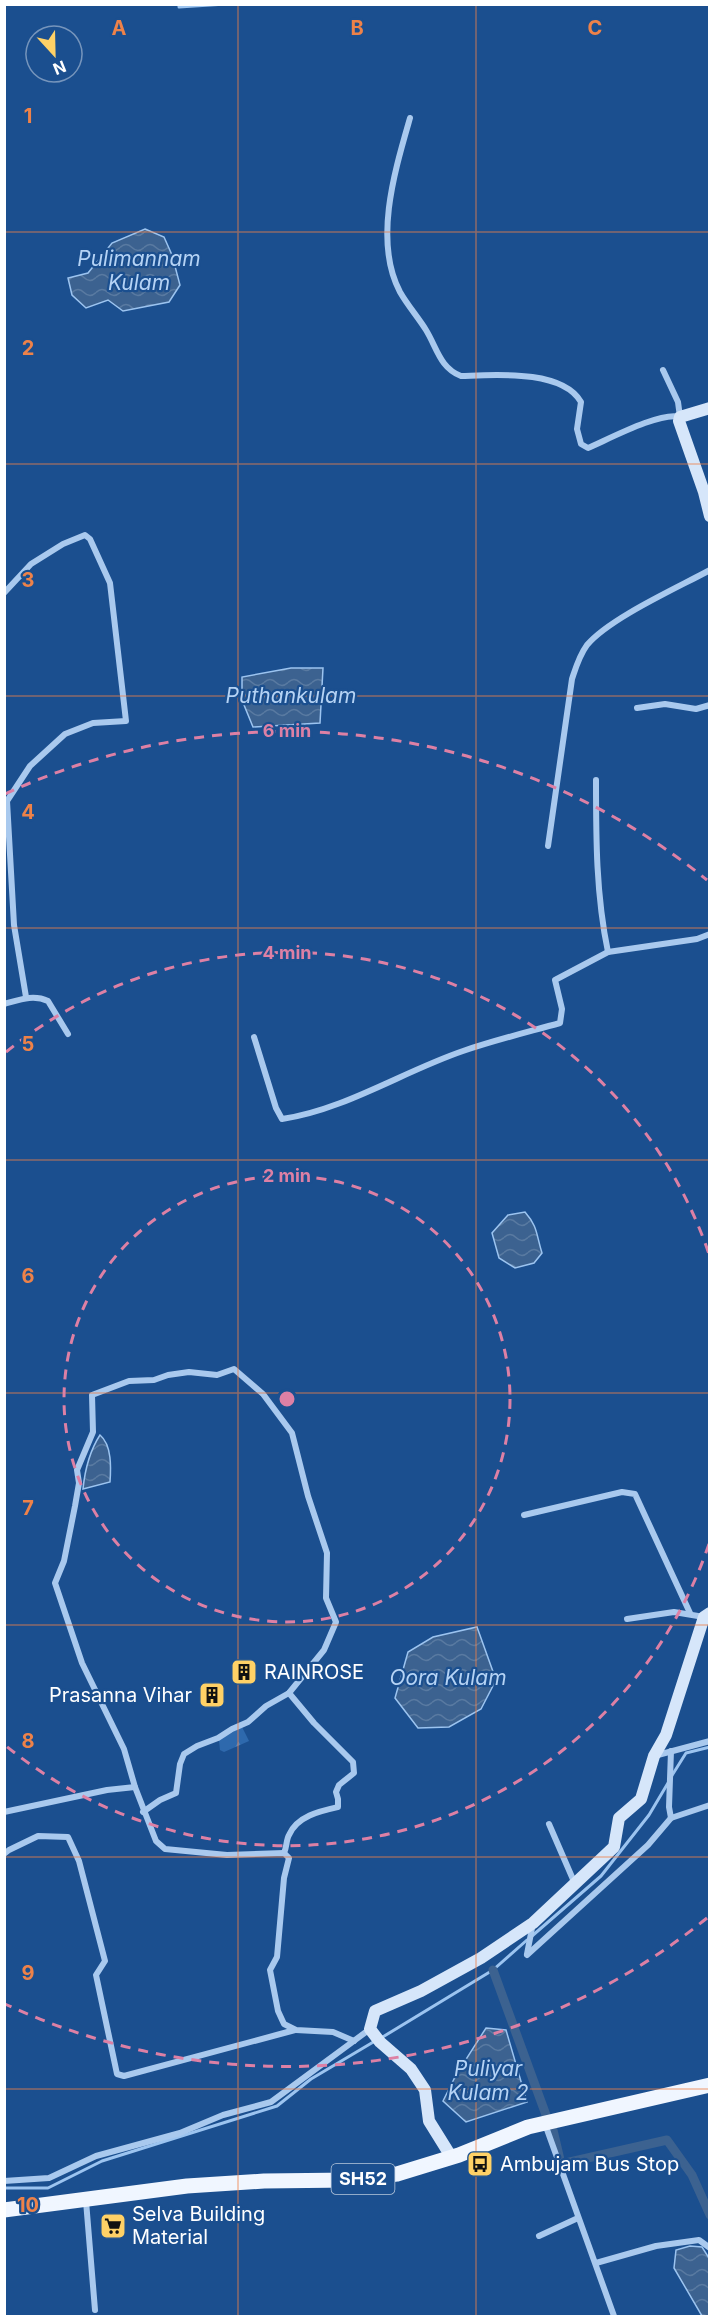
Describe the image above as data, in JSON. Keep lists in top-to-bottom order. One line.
{"streets":{"main road":["SH52"]},"water":["Pulimannam Kulam","Puthankulam","Oora Kulam","Puliyar Kulam 2"],"places":{"building":["RAINROSE","Prasanna Vihar"],"bus stop":["Ambujam Bus Stop"],"supermarket":["Selva Building Material"]},"north":"bottom","grid":{"columns":["A","B","C"],"rows":["1","2","3","4","5","6","7","8","9","10"]},"rings":["6 min","4 min","2 min"]}
